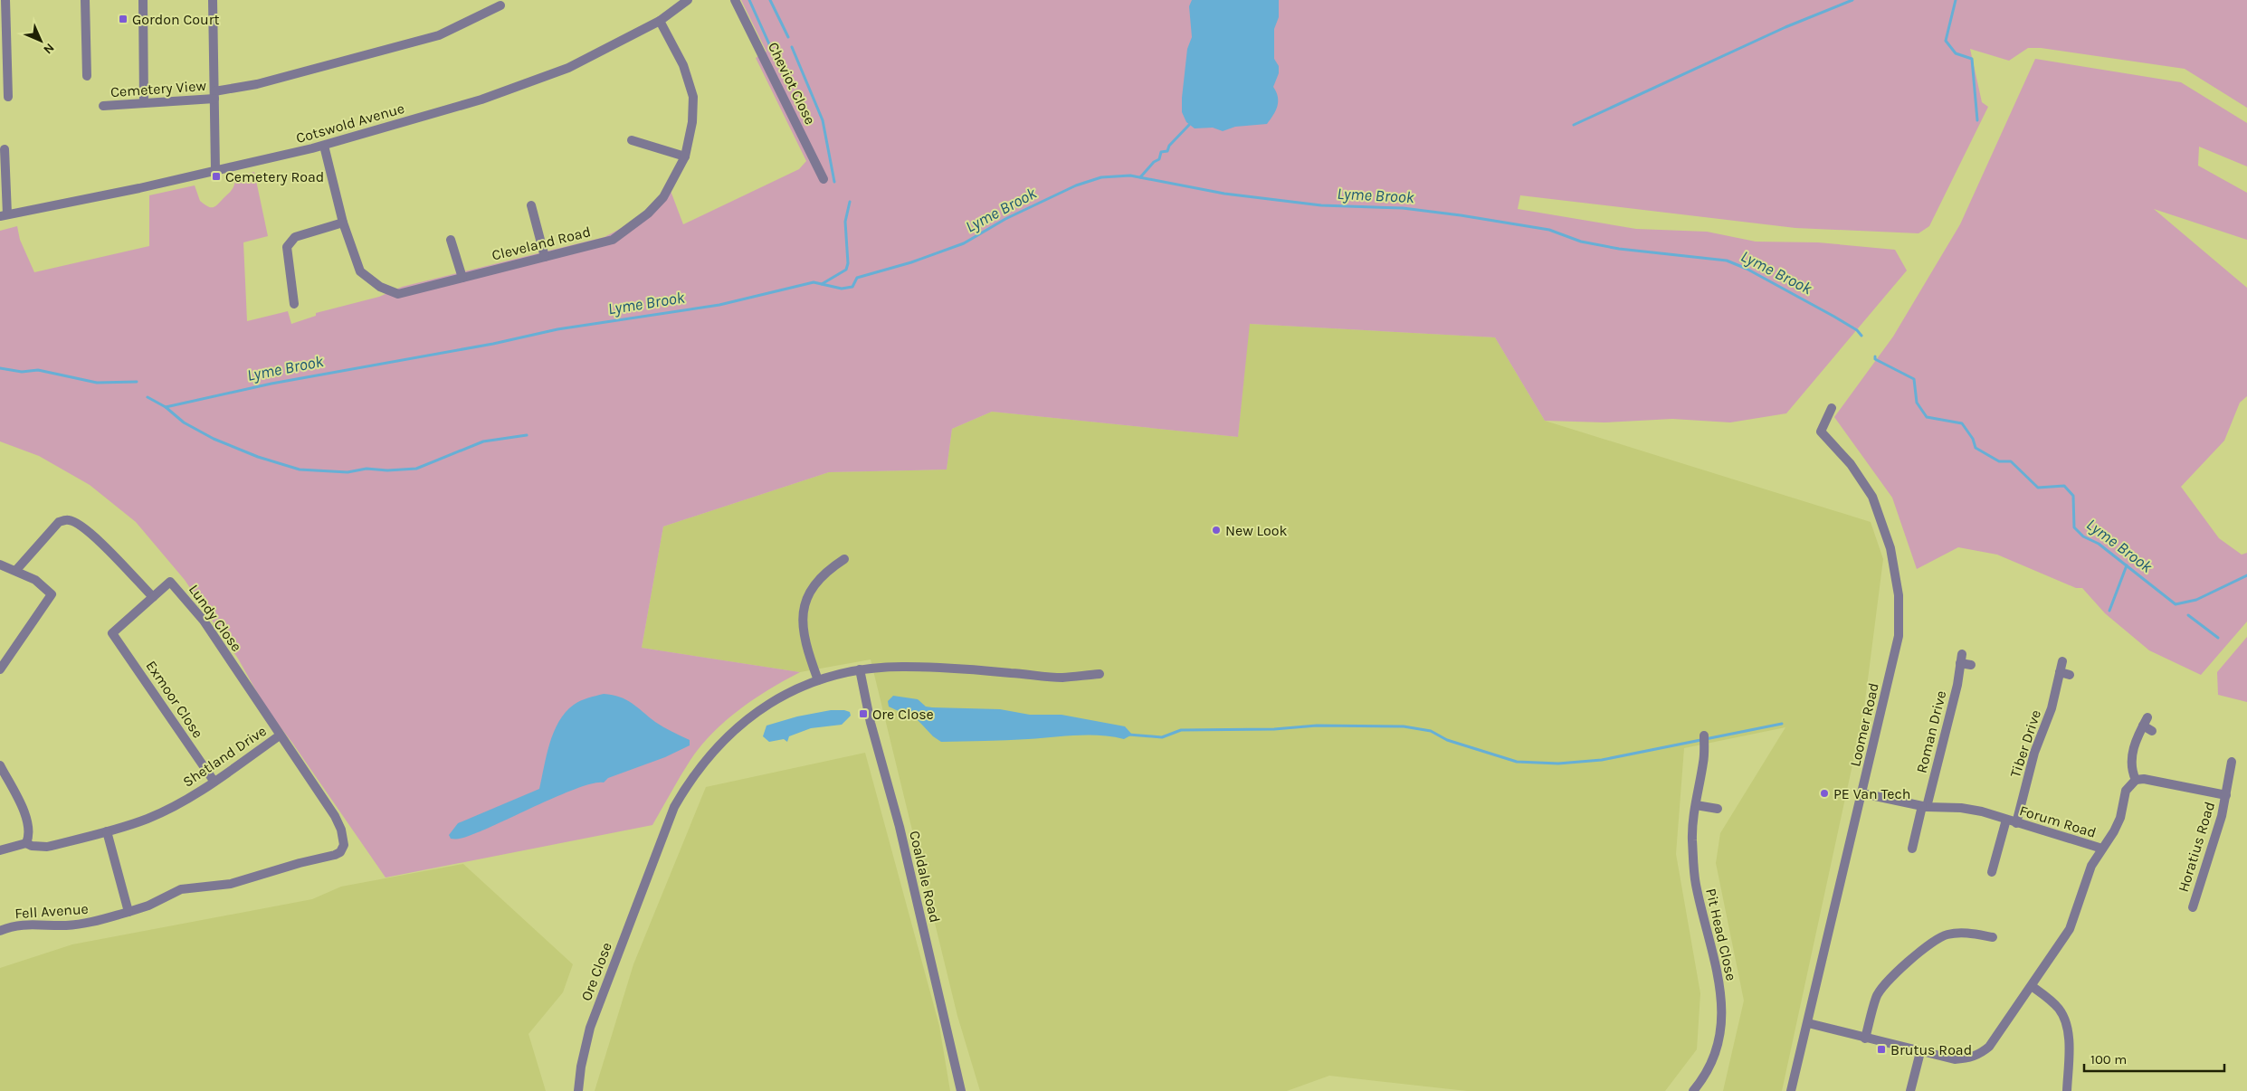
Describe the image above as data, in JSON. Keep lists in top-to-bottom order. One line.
{"streets":{"street":["Cheviot Close","Cemetery View","Cotswold Avenue","Cleveland Road","Lundy Close","Exmoor Close","Loomer Road","Roman Drive","Tiber Drive","Shetland Drive","Forum Road","Horatius Road","Coaldale Road","Fell Avenue","Pit Head Close","Ore Close"]},"crossings":[["Cotswold Avenue","Cleveland Road"],["Lundy Close","Exmoor Close"],["Lundy Close","Shetland Drive"],["Exmoor Close","Shetland Drive"],["Loomer Road","Forum Road"],["Roman Drive","Forum Road"],["Tiber Drive","Forum Road"],["Shetland Drive","Fell Avenue"],["Coaldale Road","Ore Close"]],"water":["Lyme Brook"],"places":{"transit":["Gordon Court","Cemetery Road","Ore Close","Brutus Road"],"other":["New Look","PE Van Tech"]},"scale_bar":"100 m","north":"bottom right"}
